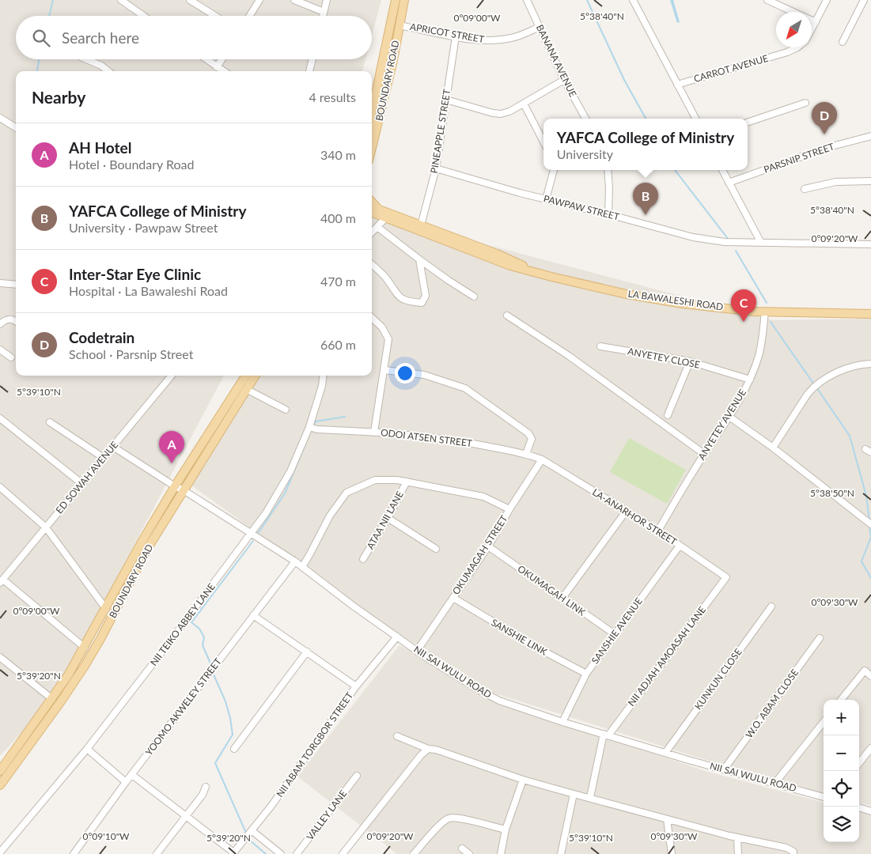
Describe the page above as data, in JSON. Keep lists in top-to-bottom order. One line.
{"streets":{"main road":["BOUNDARY ROAD","LA BAWALESHI ROAD"],"street":["APRICOT STREET","BANANA AVENUE","CARROT AVENUE","PINEAPPLE STREET","PARSNIP STREET","PAWPAW STREET","ANYETEY CLOSE","ANYETEY AVENUE","ODOI ATSEN STREET","ED SOWAH AVENUE","LA-ANARHOR STREET","ATAA NII LANE","OKUMAGAH STREET","OKUMAGAH LINK","NII TEIKO ABBEY LANE","SANSHIE AVENUE","SANSHIE LINK","NII ADJAH AMOASAH LANE","NII SAI WULU ROAD","KUNKUN CLOSE","W.O. ABAM CLOSE","YOOMO AKWELEY STREET","NII ABAM TORGBOR STREET","VALLEY LANE"]},"crossings":[["APRICOT STREET","BANANA AVENUE"],["APRICOT STREET","BOUNDARY ROAD"],["APRICOT STREET","PINEAPPLE STREET"],["BOUNDARY ROAD","NII SAI WULU ROAD"],["PINEAPPLE STREET","PAWPAW STREET"],["PINEAPPLE STREET","LA BAWALESHI ROAD"],["LA BAWALESHI ROAD","ANYETEY AVENUE"],["ANYETEY CLOSE","ANYETEY AVENUE"],["ANYETEY AVENUE","LA-ANARHOR STREET"],["ODOI ATSEN STREET","LA-ANARHOR STREET"],["ODOI ATSEN STREET","OKUMAGAH STREET"],["ODOI ATSEN STREET","NII TEIKO ABBEY LANE"],["ED SOWAH AVENUE","NII SAI WULU ROAD"],["LA-ANARHOR STREET","OKUMAGAH STREET"],["LA-ANARHOR STREET","SANSHIE AVENUE"],["LA-ANARHOR STREET","NII ADJAH AMOASAH LANE"],["OKUMAGAH STREET","OKUMAGAH LINK"],["OKUMAGAH STREET","SANSHIE LINK"],["OKUMAGAH STREET","NII SAI WULU ROAD"],["OKUMAGAH LINK","SANSHIE AVENUE"],["NII TEIKO ABBEY LANE","NII SAI WULU ROAD"],["SANSHIE AVENUE","SANSHIE LINK"],["SANSHIE AVENUE","NII SAI WULU ROAD"],["NII ADJAH AMOASAH LANE","NII SAI WULU ROAD"],["NII SAI WULU ROAD","KUNKUN CLOSE"],["NII SAI WULU ROAD","W.O. ABAM CLOSE"],["NII SAI WULU ROAD","YOOMO AKWELEY STREET"],["NII SAI WULU ROAD","NII ABAM TORGBOR STREET"]],"north":"bottom left","page":{"search":"Search here","heading":["Nearby","4 results"],"pins":["D","B","C","A"],"popup":["YAFCA College of Ministry","University"],"list":[{"mark":"A","name":"AH Hotel","note":"Hotel · Boundary Road","value":"340 m"},{"mark":"B","name":"YAFCA College of Ministry","note":"University · Pawpaw Street","value":"400 m"},{"mark":"C","name":"Inter-Star Eye Clinic","note":"Hospital · La Bawaleshi Road","value":"470 m"},{"mark":"D","name":"Codetrain","note":"School · Parsnip Street","value":"660 m"}],"map_buttons":["+","−"]},"coordinates":["5°38'40\"N","0°09'00\"W","0°09'20\"W","5°39'10\"N","5°38'50\"N","0°09'30\"W","5°39'20\"N","0°09'10\"W"]}
